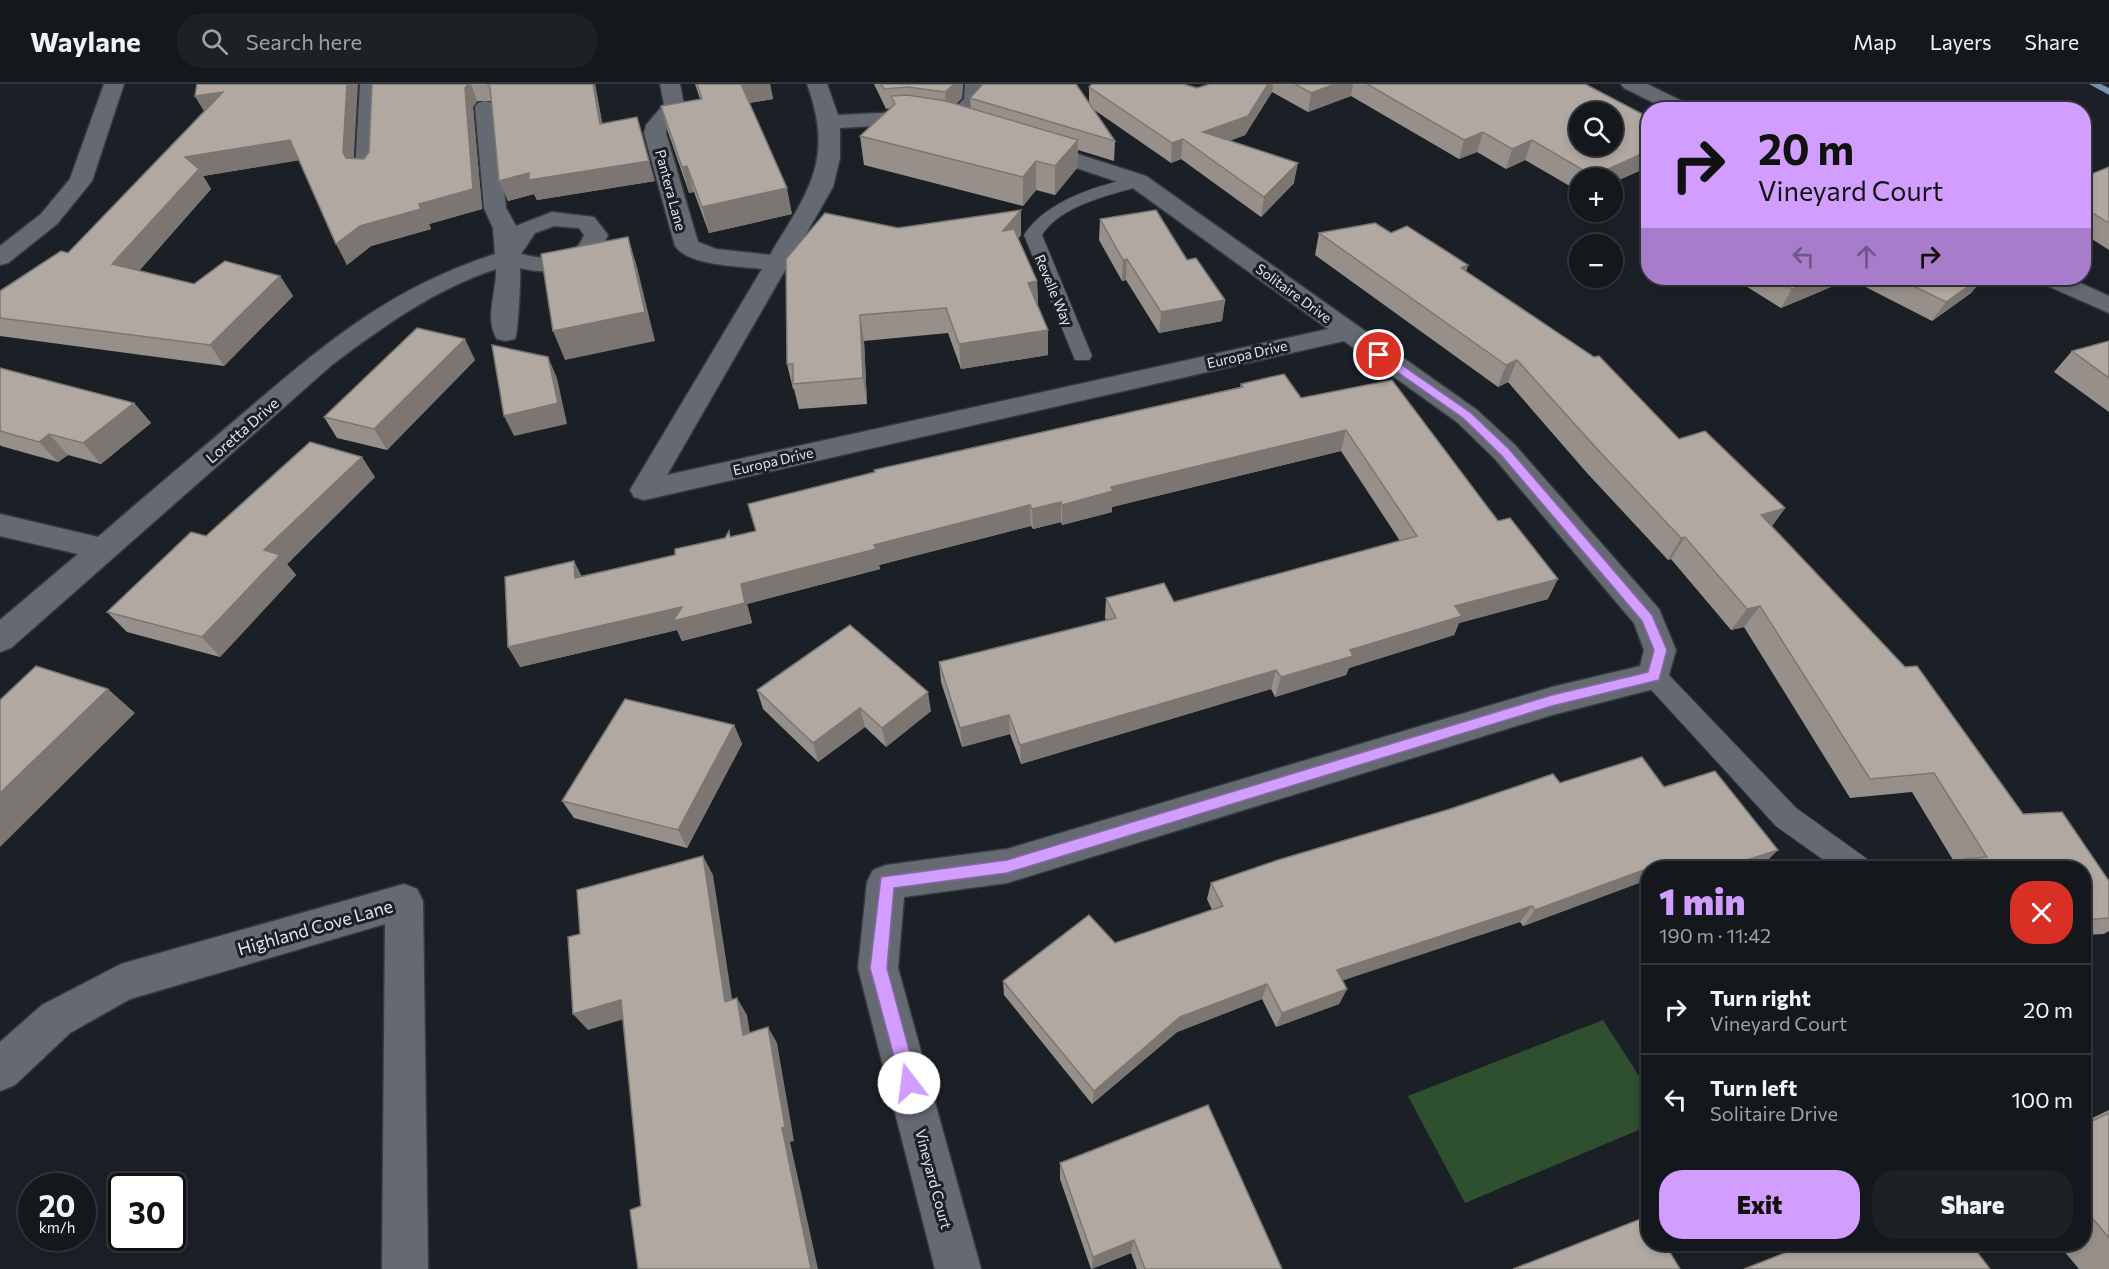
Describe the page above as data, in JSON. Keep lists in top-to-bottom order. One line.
{"streets":{"street":["Pantera Lane","Solitaire Drive","Europa Drive","Loretta Drive","Highland Cove Lane","Vineyard Court"],"lane":["Revelle Way"]},"crossings":[["Pantera Lane","Europa Drive"],["Revelle Way","Solitaire Drive"],["Solitaire Drive","Europa Drive"],["Solitaire Drive","Vineyard Court"]],"page":{"header":"Waylane","search":"Search here","nav":["Map","Layers","Share"],"map_buttons":["+","−"],"turn":["20 m","Vineyard Court"],"heading":["1 min","190 m · 11:42"],"list":[{"name":"Turn right","note":"Vineyard Court","value":"20 m"},{"name":"Turn left","note":"Solitaire Drive","value":"100 m"}],"buttons":["Exit","Share"],"speed":"20 km/h","limit":"30"}}
